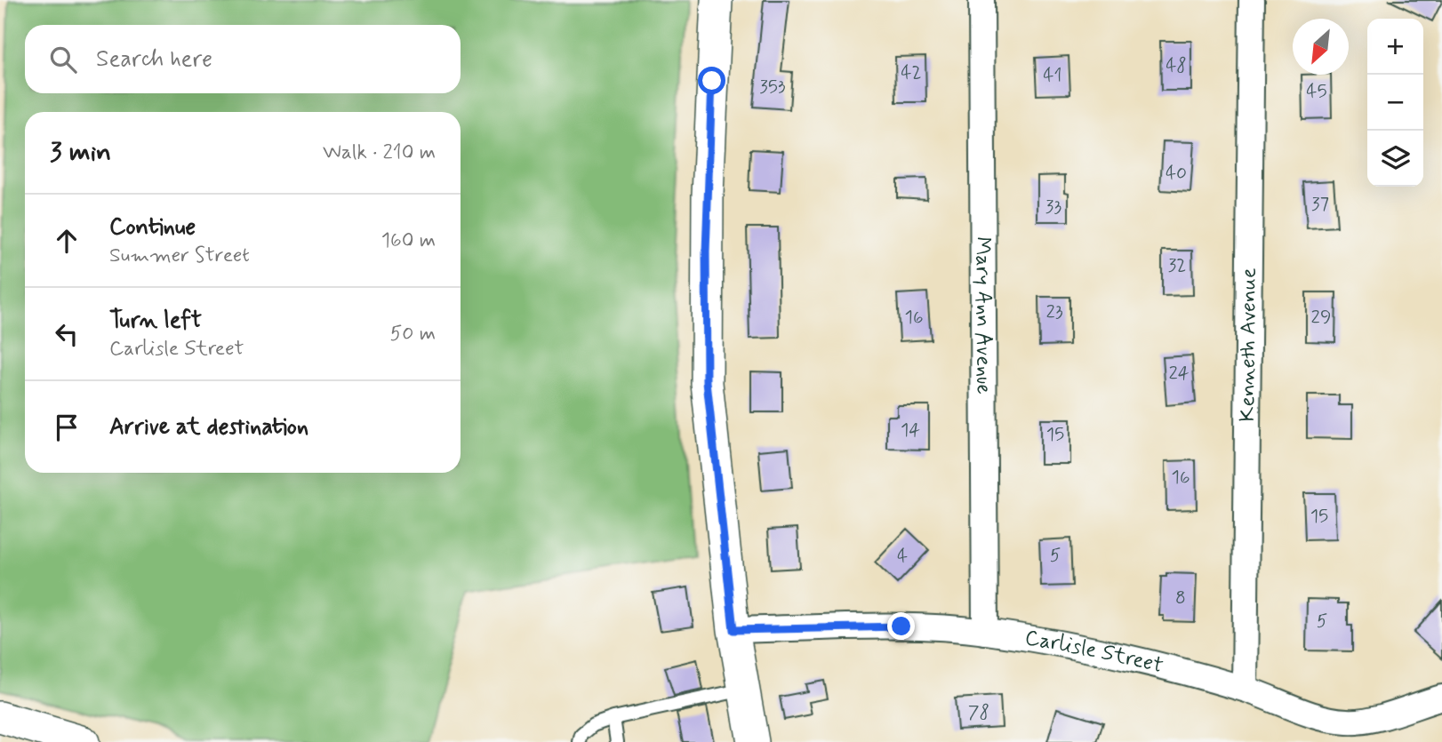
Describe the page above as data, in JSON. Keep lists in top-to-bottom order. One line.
{"streets":{"street":["Mary Ann Avenue","Kenneth Avenue","Carlisle Street"]},"crossings":[["Mary Ann Avenue","Carlisle Street"],["Kenneth Avenue","Carlisle Street"]],"house_numbers":["48","42","41","353","45","40","37","33","32","23","16","29","24","14","15","16","15","5","4","8","5","78"],"north":"bottom left","page":{"map_buttons":["+","−"],"search":"Search here","heading":["3 min","Walk · 210 m"],"list":[["Continue","Summer Street","160 m"],["Turn left","Carlisle Street","50 m"],"Arrive at destination"]}}
